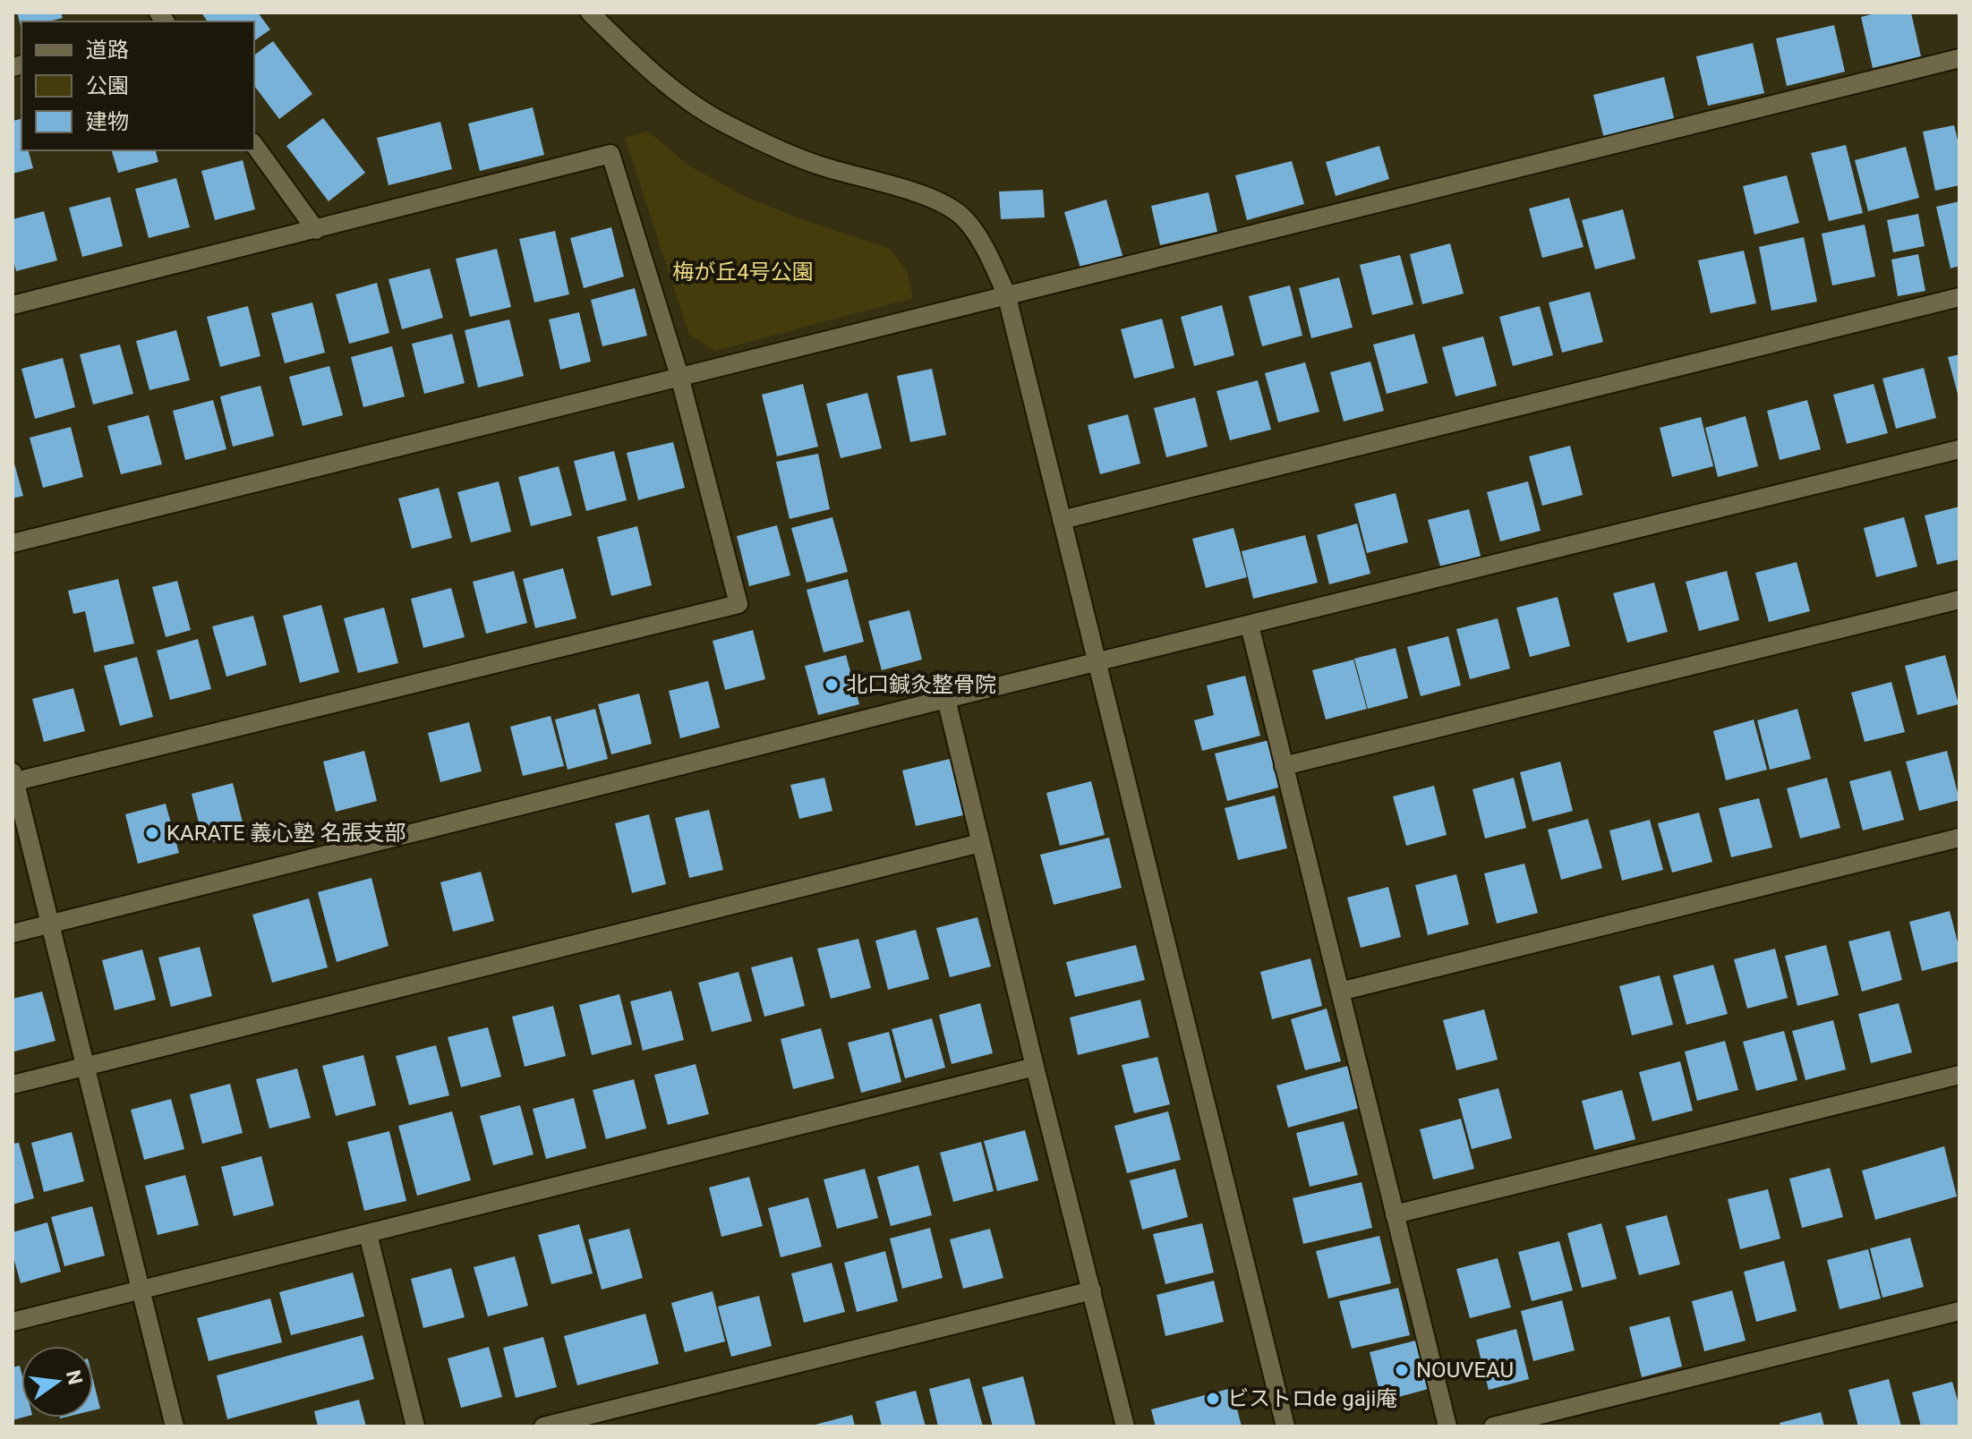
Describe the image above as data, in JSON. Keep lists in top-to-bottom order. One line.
{"parks":["梅が丘4号公園"],"places":["北口鍼灸整骨院","KARATE 義心塾 名張支部","NOUVEAU","ビストロde gaji庵"],"legend":["道路","公園","建物"],"north":"right"}
